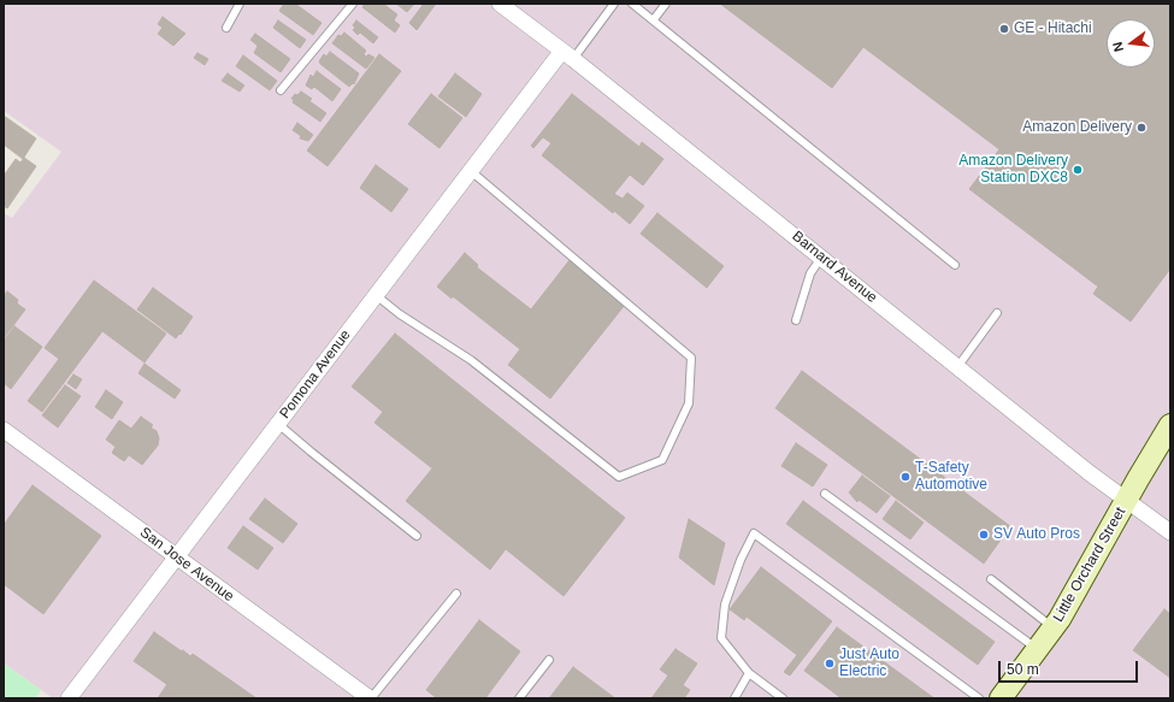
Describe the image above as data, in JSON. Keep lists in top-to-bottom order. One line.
{"streets":{"street":["Barnard Avenue","Pomona Avenue","San Jose Avenue","Little Orchard Street"]},"crossings":[["Barnard Avenue","Pomona Avenue"],["Barnard Avenue","Little Orchard Street"],["Pomona Avenue","San Jose Avenue"]],"places":["GE - Hitachi","Amazon Delivery","Amazon Delivery Station DXC8","T-Safety Automotive","SV Auto Pros","Just Auto Electric"],"scale_bar":"50 m","north":"left"}
